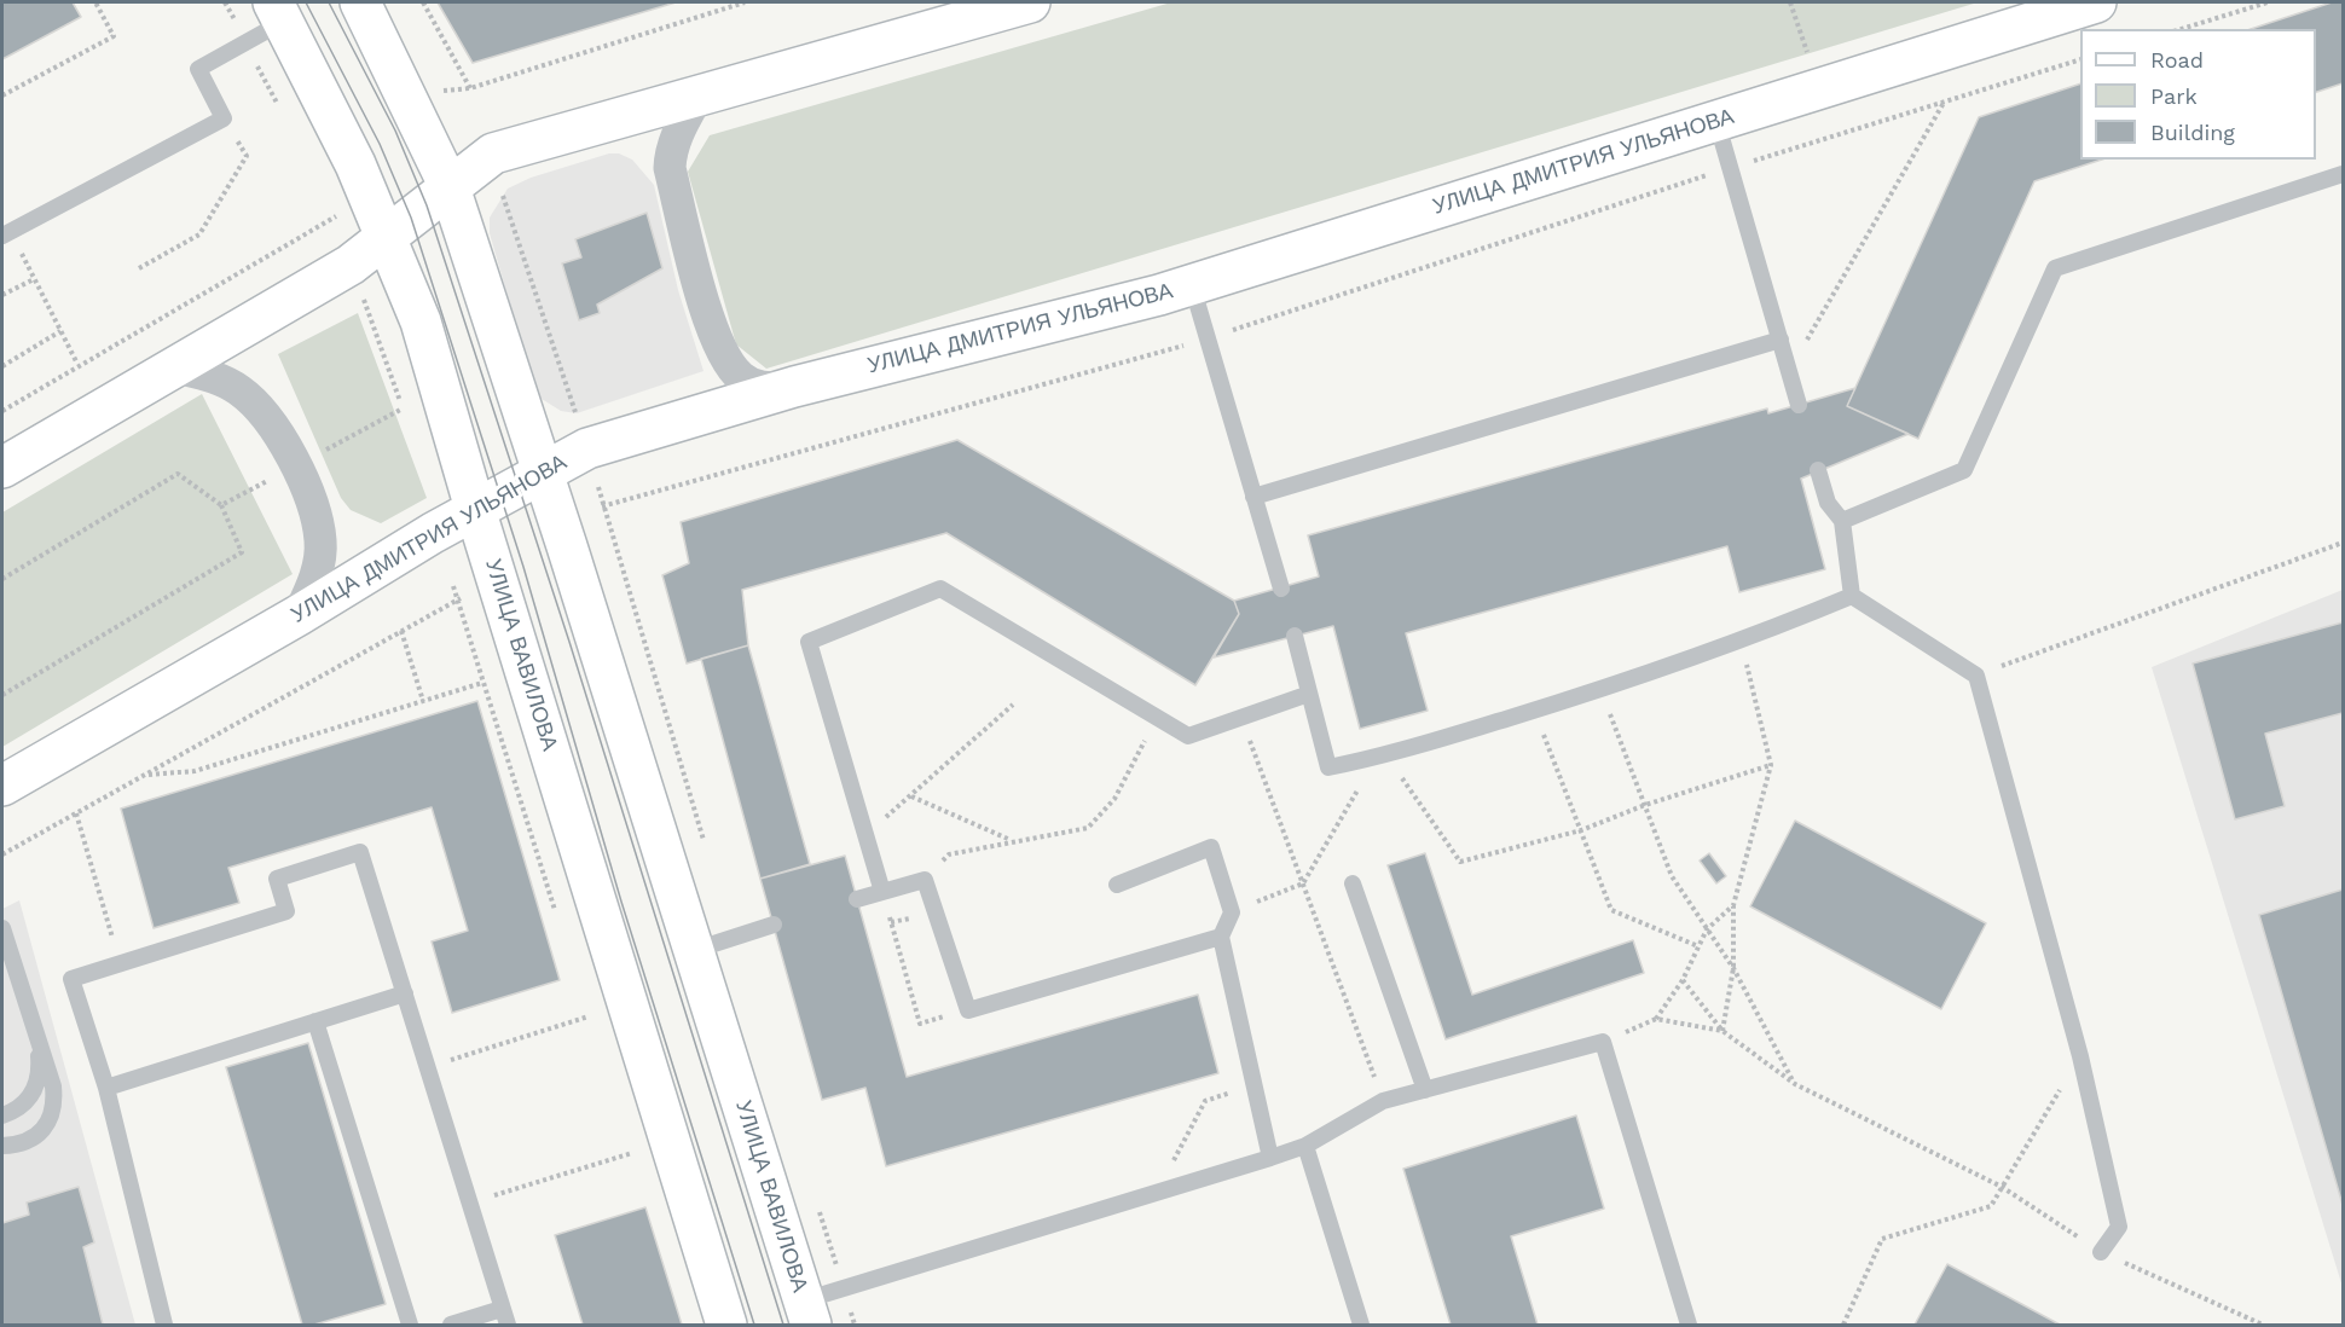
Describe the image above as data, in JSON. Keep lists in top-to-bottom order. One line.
{"streets":{"main road":["УЛИЦА ДМИТРИЯ УЛЬЯНОВА","УЛИЦА ВАВИЛОВА"]},"crossings":[["УЛИЦА ДМИТРИЯ УЛЬЯНОВА","УЛИЦА ВАВИЛОВА"]],"legend":["Road","Park","Building"]}
